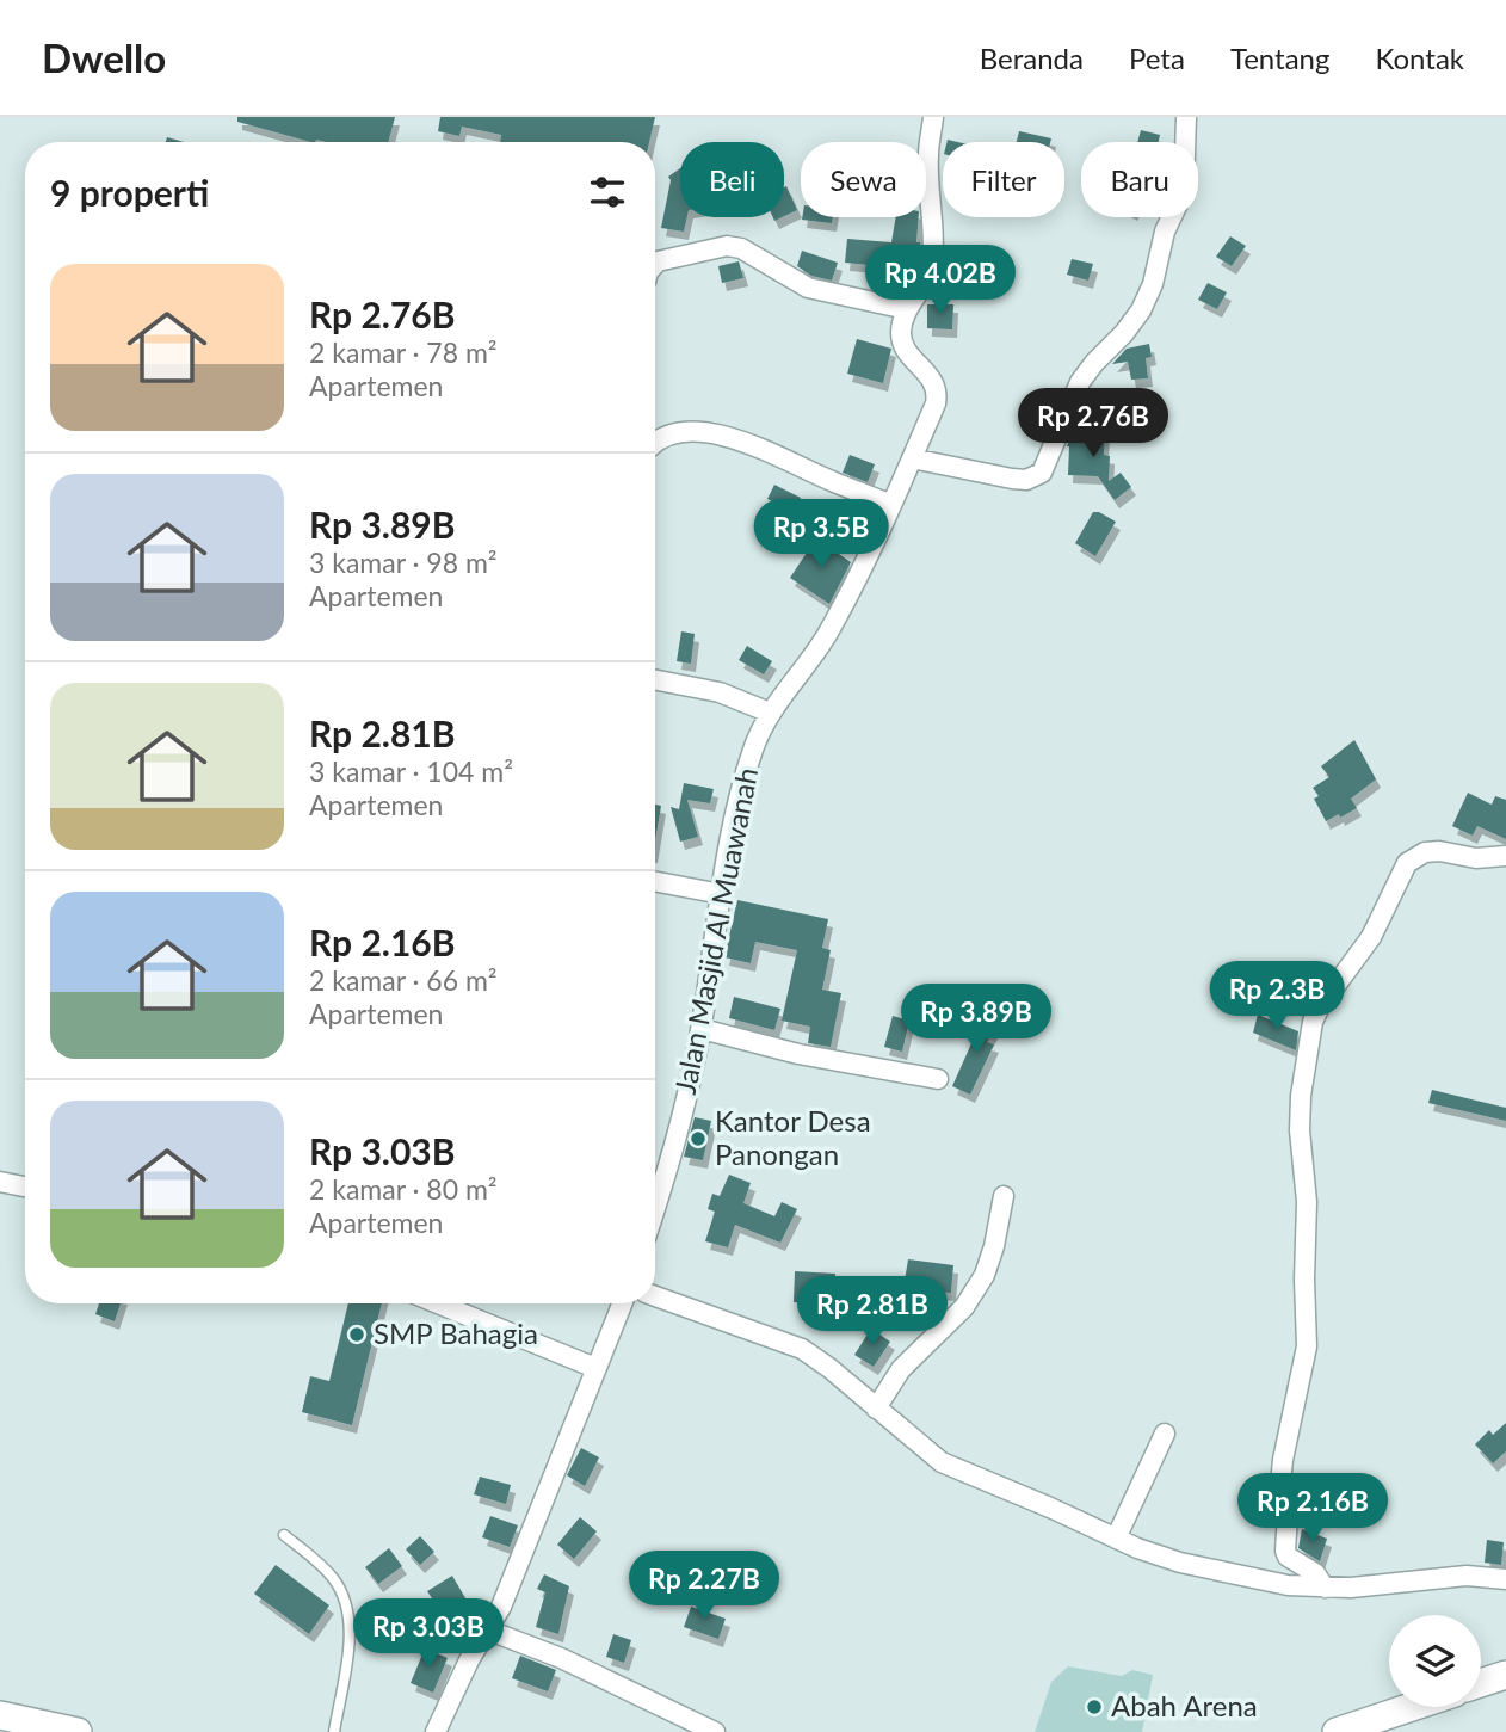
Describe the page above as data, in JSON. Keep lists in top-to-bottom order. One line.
{"streets":{"street":["Jalan Masjid Al Muawanah"]},"places":["Kantor Desa Panongan","SMP Bahagia","Abah Arena"],"page":{"header":"Dwello","nav":["Beranda","Peta","Tentang","Kontak"],"chip":["Beli","Sewa","Filter","Baru"],"heading":"9 properti","list":[{"name":"Rp 2.76B","note":"2 kamar · 78 m² · Apartemen"},{"name":"Rp 3.89B","note":"3 kamar · 98 m² · Apartemen"},{"name":"Rp 2.81B","note":"3 kamar · 104 m² · Apartemen"},{"name":"Rp 2.16B","note":"2 kamar · 66 m² · Apartemen"},{"name":"Rp 3.03B","note":"2 kamar · 80 m² · Apartemen"}],"price":["Rp 4.02B","Rp 2.76B","Rp 3.5B","Rp 2.3B","Rp 3.89B","Rp 2.81B","Rp 2.16B","Rp 2.27B","Rp 3.03B"]}}
